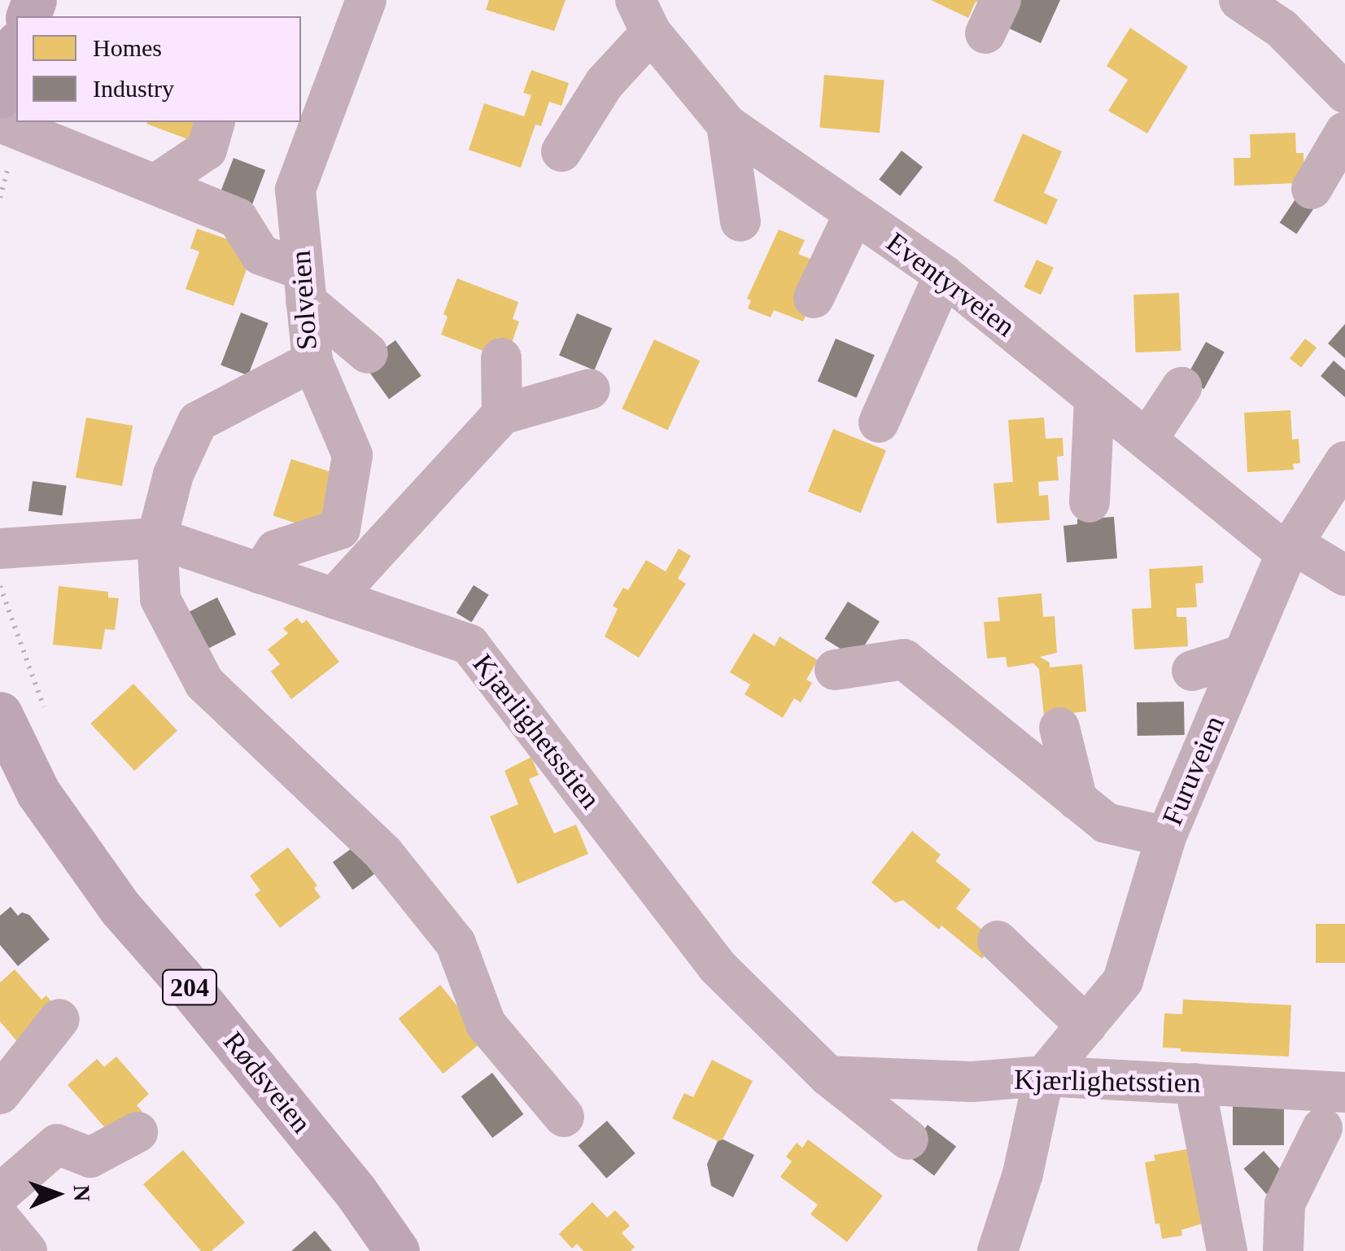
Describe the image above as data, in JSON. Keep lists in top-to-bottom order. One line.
{"streets":{"highway":["204","Rødsveien"],"street":["Eventyrveien","Solveien","Kjærlighetsstien","Furuveien"]},"crossings":[["Eventyrveien","Furuveien"],["Solveien","Kjærlighetsstien"],["Kjærlighetsstien","Furuveien"]],"legend":["Homes","Industry"],"north":"right"}
